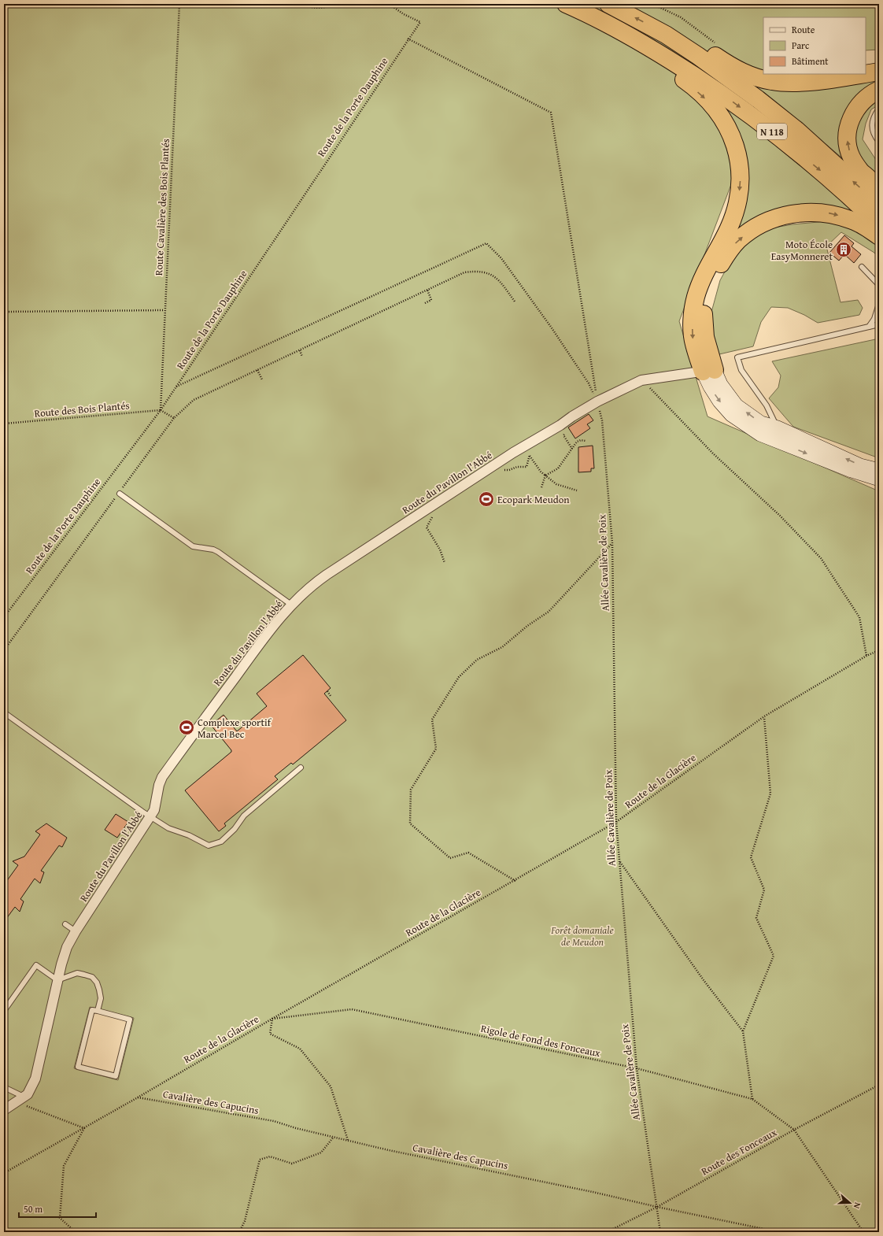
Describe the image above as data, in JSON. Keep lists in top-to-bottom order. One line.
{"streets":{"highway":["N 118"],"street":["Route du Pavillon l'Abbé"],"path":["Route de la Porte Dauphine","Route Cavalière des Bois Plantés","Route des Bois Plantés","Allée Cavalière de Poix","Route de la Glacière","Rigole de Fond des Fonceaux","Cavalière des Capucins","Route des Fonceaux"]},"crossings":[["Route de la Porte Dauphine","Route Cavalière des Bois Plantés"],["Route de la Porte Dauphine","Route des Bois Plantés"],["Route Cavalière des Bois Plantés","Route des Bois Plantés"],["Route du Pavillon l'Abbé","Allée Cavalière de Poix"],["Allée Cavalière de Poix","Route de la Glacière"],["Allée Cavalière de Poix","Rigole de Fond des Fonceaux"],["Allée Cavalière de Poix","Cavalière des Capucins"],["Allée Cavalière de Poix","Route des Fonceaux"],["Route de la Glacière","Rigole de Fond des Fonceaux"],["Route de la Glacière","Cavalière des Capucins"],["Rigole de Fond des Fonceaux","Route des Fonceaux"],["Cavalière des Capucins","Route des Fonceaux"]],"parks":["Forêt domaniale de Meudon"],"places":{"building":["Moto École EasyMonneret"],"sports":["Ecopark Meudon","Complexe sportif Marcel Bec"]},"legend":["Route","Parc","Bâtiment"],"scale_bar":"50 m","north":"right"}
